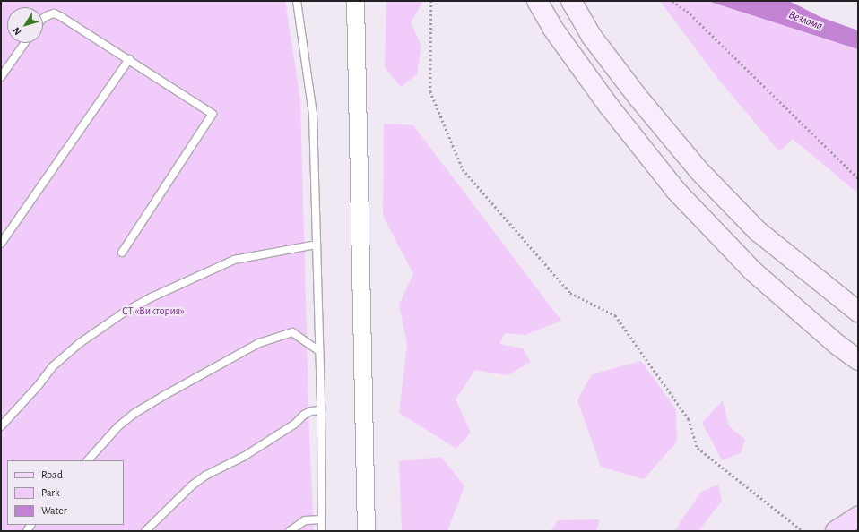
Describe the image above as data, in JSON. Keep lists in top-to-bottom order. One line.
{"water":["Везлома"],"parks":["СТ «Виктория»"],"legend":["Road","Park","Water"],"north":"bottom left"}
